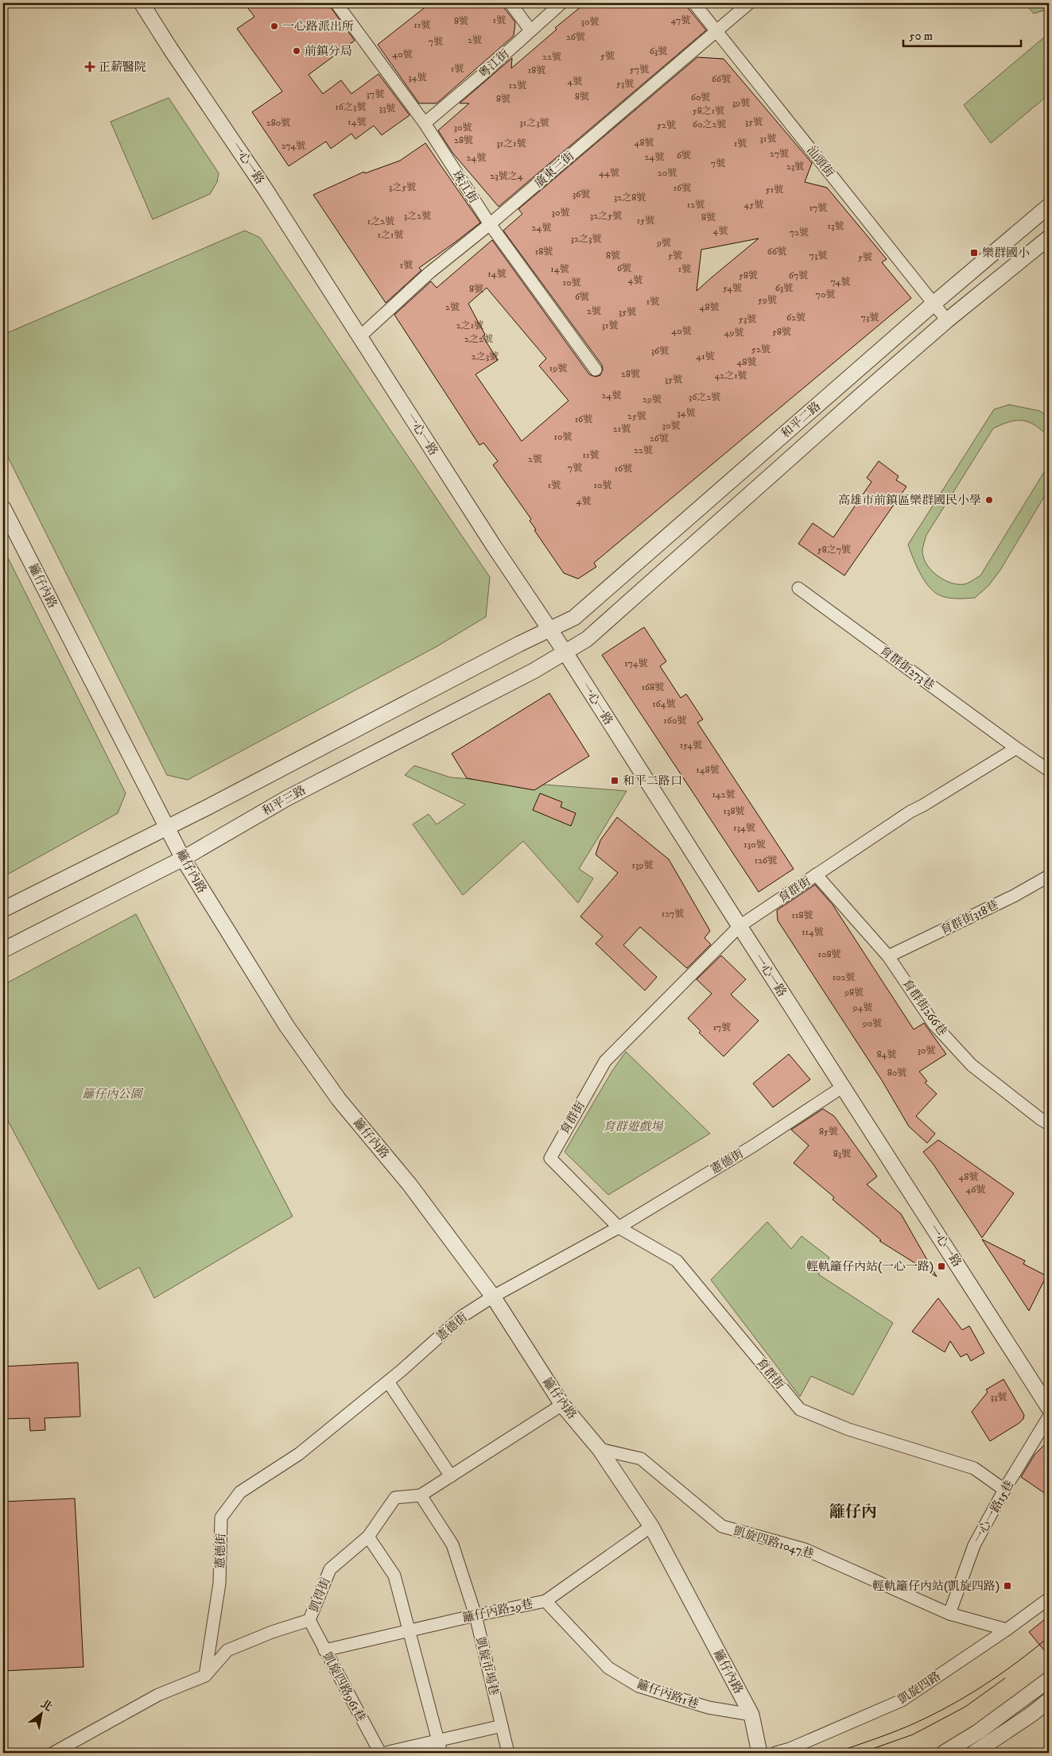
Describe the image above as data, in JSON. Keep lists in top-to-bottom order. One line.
{"streets":{"street":["粵江街","汕頭街","一心一路","廣東三街","珠江街","和平二路","籬仔內路","育群街273巷","和平三路","育群街","育群街318巷","育群街266巷","憲德街","一心一路15巷","凱旋四路1047巷","凱得街","籬仔內路29巷","凱旋市場巷","凱旋四路961巷","凱旋四路","籬仔內路1巷"]},"crossings":[["粵江街","珠江街"],["汕頭街","廣東三街"],["汕頭街","和平二路"],["一心一路","廣東三街"],["一心一路","和平二路"],["一心一路","和平三路"],["一心一路","育群街"],["一心一路","憲德街"],["廣東三街","珠江街"],["和平二路","和平三路"],["籬仔內路","和平三路"],["籬仔內路","憲德街"],["籬仔內路","凱旋四路1047巷"],["籬仔內路","凱得街"],["籬仔內路","籬仔內路29巷"],["籬仔內路","籬仔內路1巷"],["育群街273巷","育群街"],["育群街","育群街266巷"],["育群街","憲德街"],["育群街","一心一路15巷"],["育群街318巷","育群街266巷"],["憲德街","凱得街"],["一心一路15巷","凱旋四路1047巷"],["凱旋四路1047巷","凱旋四路"],["凱得街","凱旋市場巷"],["凱得街","凱旋四路961巷"],["籬仔內路29巷","凱旋市場巷"],["籬仔內路29巷","凱旋四路961巷"],["籬仔內路29巷","籬仔內路1巷"]],"districts":["籬仔內"],"parks":["籬仔內公園","育群遊戲場"],"places":{"other":["一心路派出所","前鎮分局","高雄市前鎮區樂群國民小學"],"health":["正薪醫院"],"transit":["樂群國小","和平二路口","輕軌籬仔內站(一心一路)","輕軌籬仔內站(凱旋四路)"]},"house_numbers":["1號","47號","8號","30號","11號","26號","2號","7號","63號","40號","5號","22號","1號","57號","18號","34號","66號","4號","53號","12號","37號","8號","60號","8號","39號","16之3號","33號","58之1號","14號","35號","280號","31之3號","60之2號","52號","30號","31號","28號","48號","31之1號","1號","274號","27號","6號","24號","24號","7號","23號","44號","20號","23號之4","3之5號","16號","51號","36號","32之8號","12號","45號","17號","30號","3之2號","32之5號","8號","15號","1之2號","13號","24號","4號","72號","1之1號","32之3號","9號","18號","66號","8號","5號","73號","5號","1號","6號","14號","1號","14號","58號","67號","4號","74號","10號","54號","63號","8號","70號","6號","59號","1號","2號","48號","2號","35號","62號","73號","53號","2之1號","31號","40號","58號","49號","2之2號","52號","36號","2之3號","41號","48號","19號","28號","42之1號","35號","24號","36之2號","29號","34號","25號","16號","30號","21號","10號","26號","22號","11號","2號","7號","16號","1號","10號","4號","58之7號","174號","168號","164號","160號","154號","148號","142號","138號","134號","130號","126號","139號","127號","118號","114號","108號","102號","98號","94號","90號","17號","30號","84號","80號","85號","83號","48號","46號","33號"],"scale_bar":"50 m","north":"top right"}
